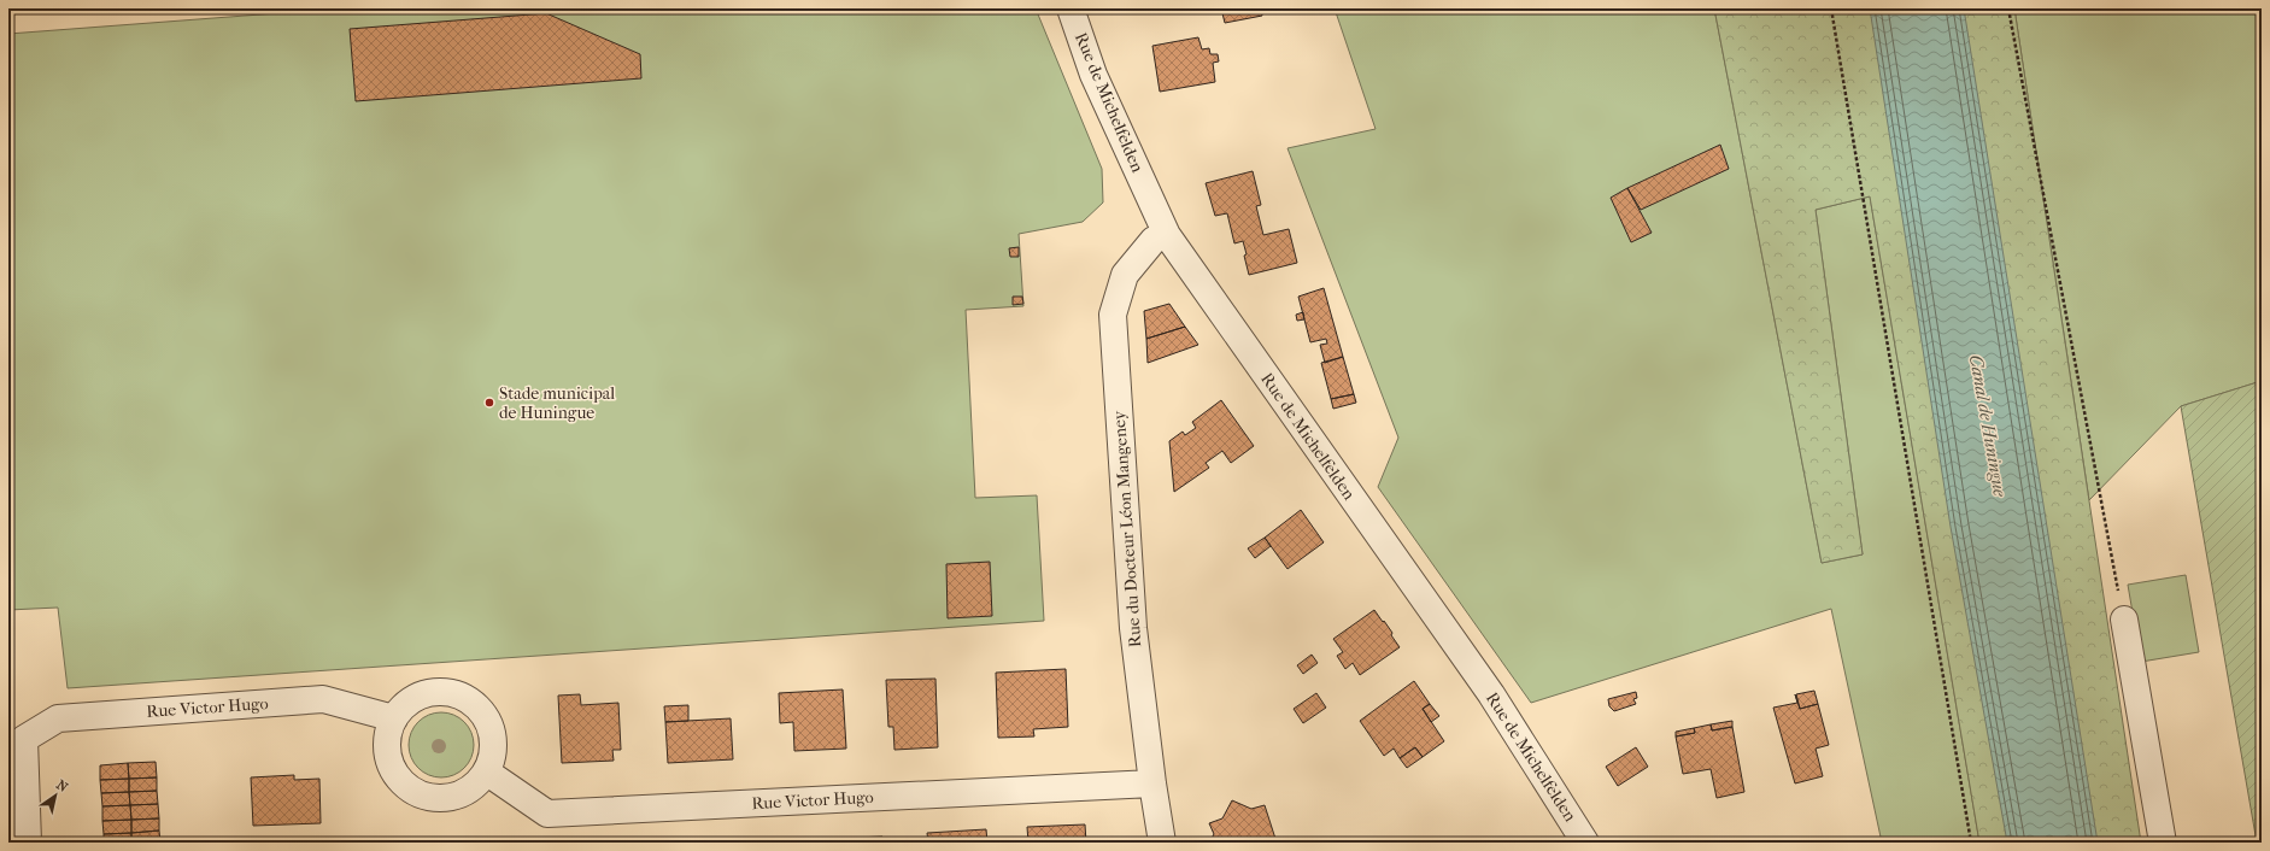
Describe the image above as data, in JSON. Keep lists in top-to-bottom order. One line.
{"streets":{"street":["Rue de Michelfelden","Rue du Docteur Léon Mangeney","Rue Victor Hugo"]},"crossings":[["Rue de Michelfelden","Rue du Docteur Léon Mangeney"],["Rue du Docteur Léon Mangeney","Rue Victor Hugo"]],"water":["Canal de Huningue"],"places":["Stade municipal de Huningue"],"north":"top right"}
